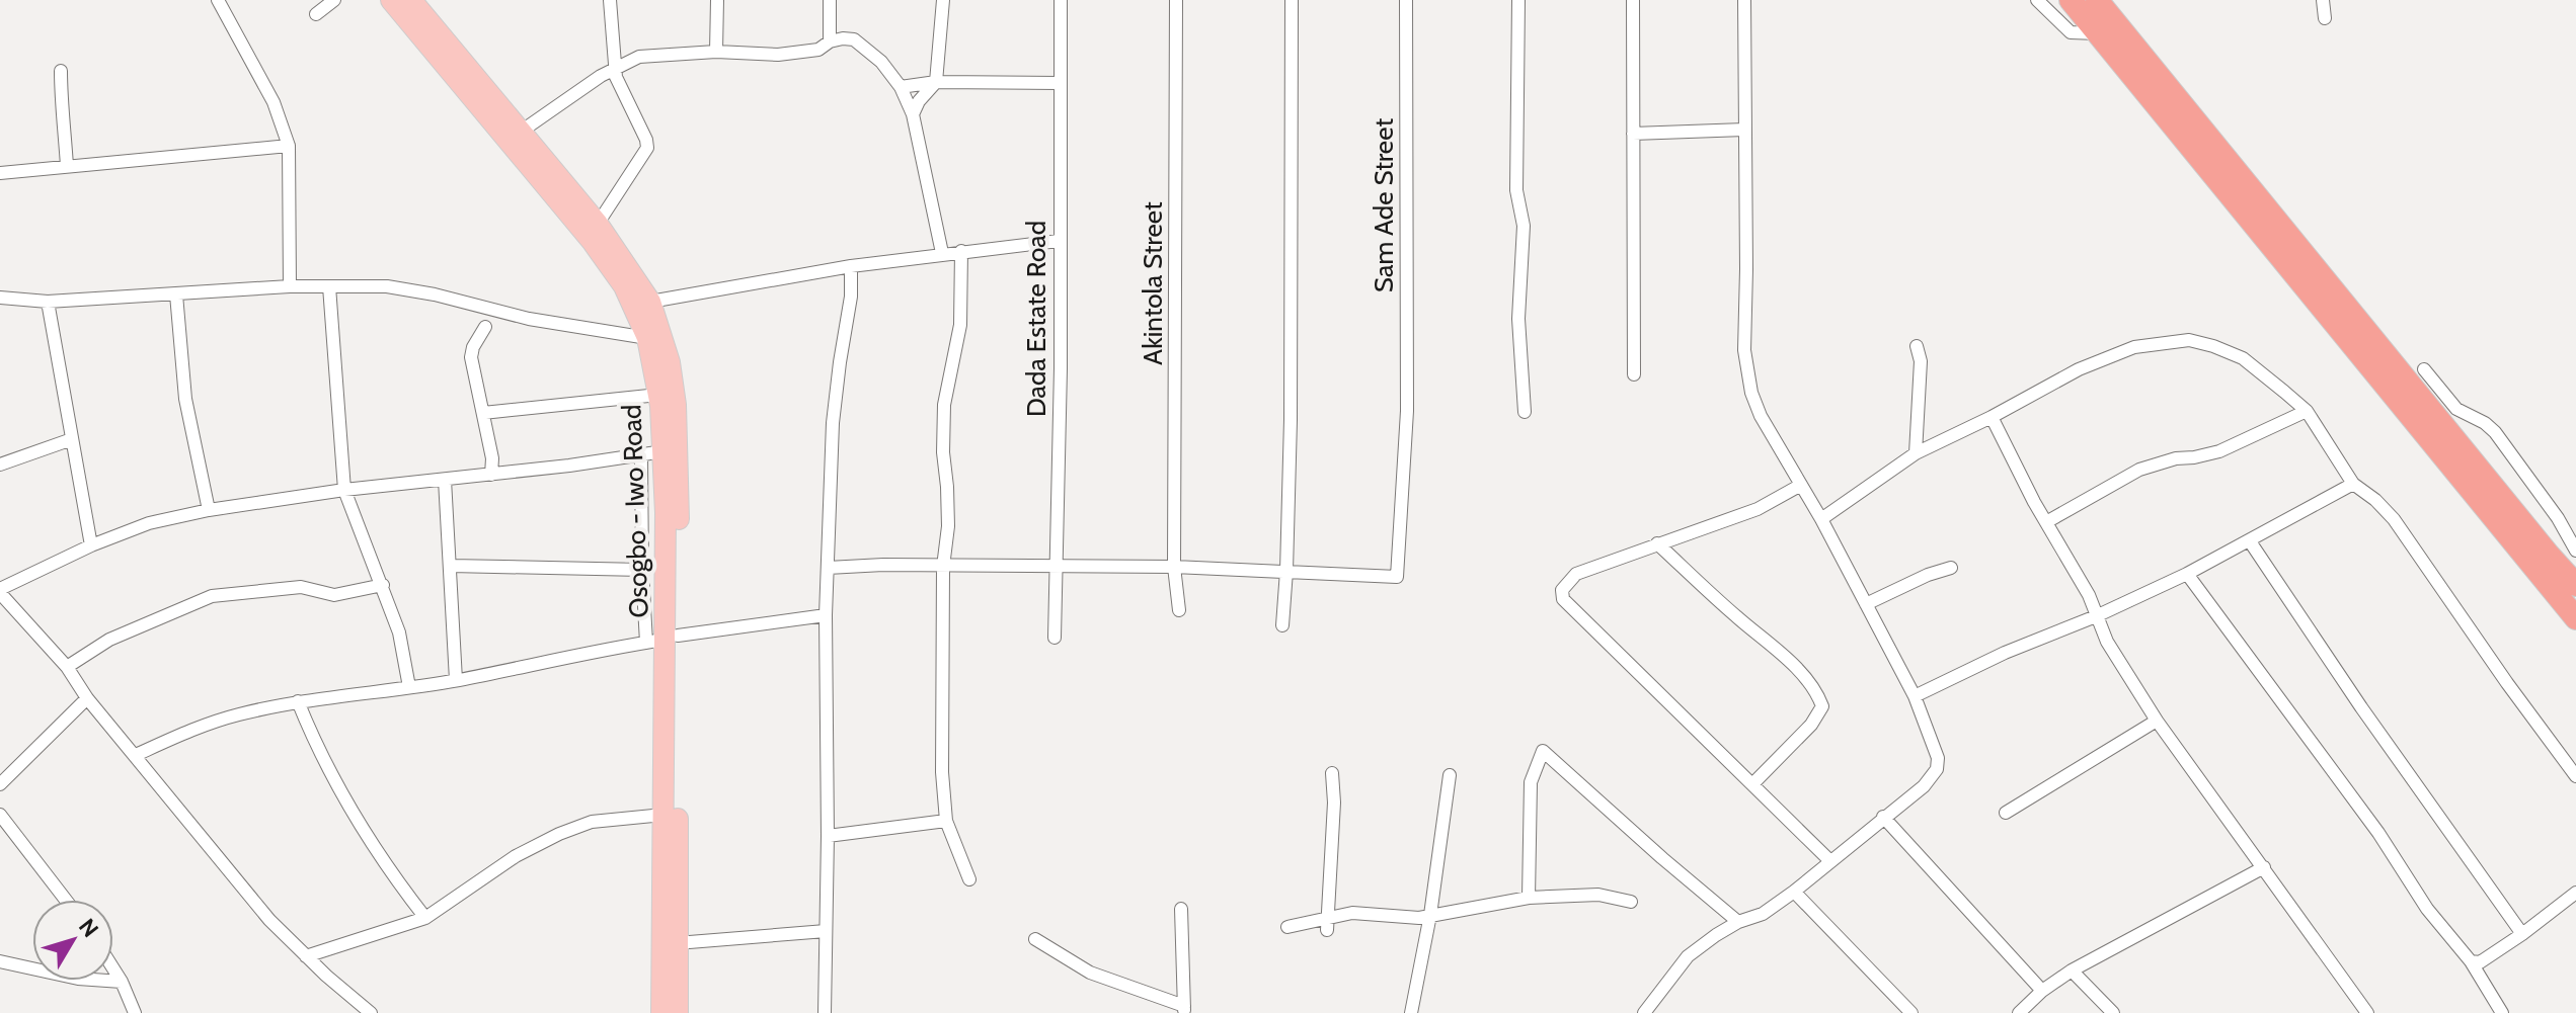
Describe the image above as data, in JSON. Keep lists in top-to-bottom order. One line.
{"streets":{"main road":["Osogbo - Iwo Road"],"street":["Sam Ade Street","Akintola Street","Dada Estate Road"]},"north":"top right"}
